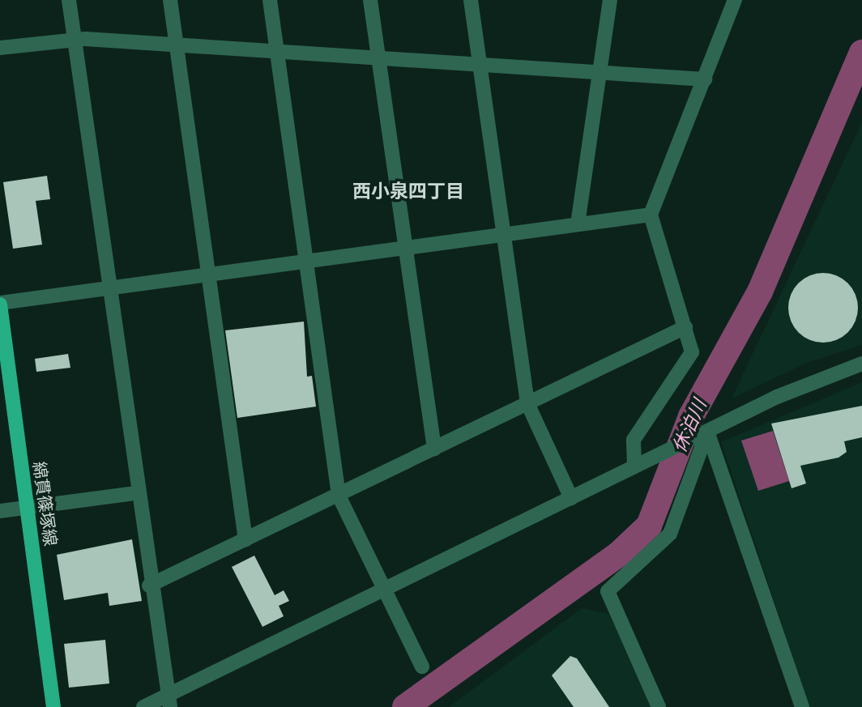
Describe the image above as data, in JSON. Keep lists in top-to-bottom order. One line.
{"streets":{"main road":["綿貫篠塚線"]},"districts":["西小泉四丁目"],"water":["休泊川"]}
